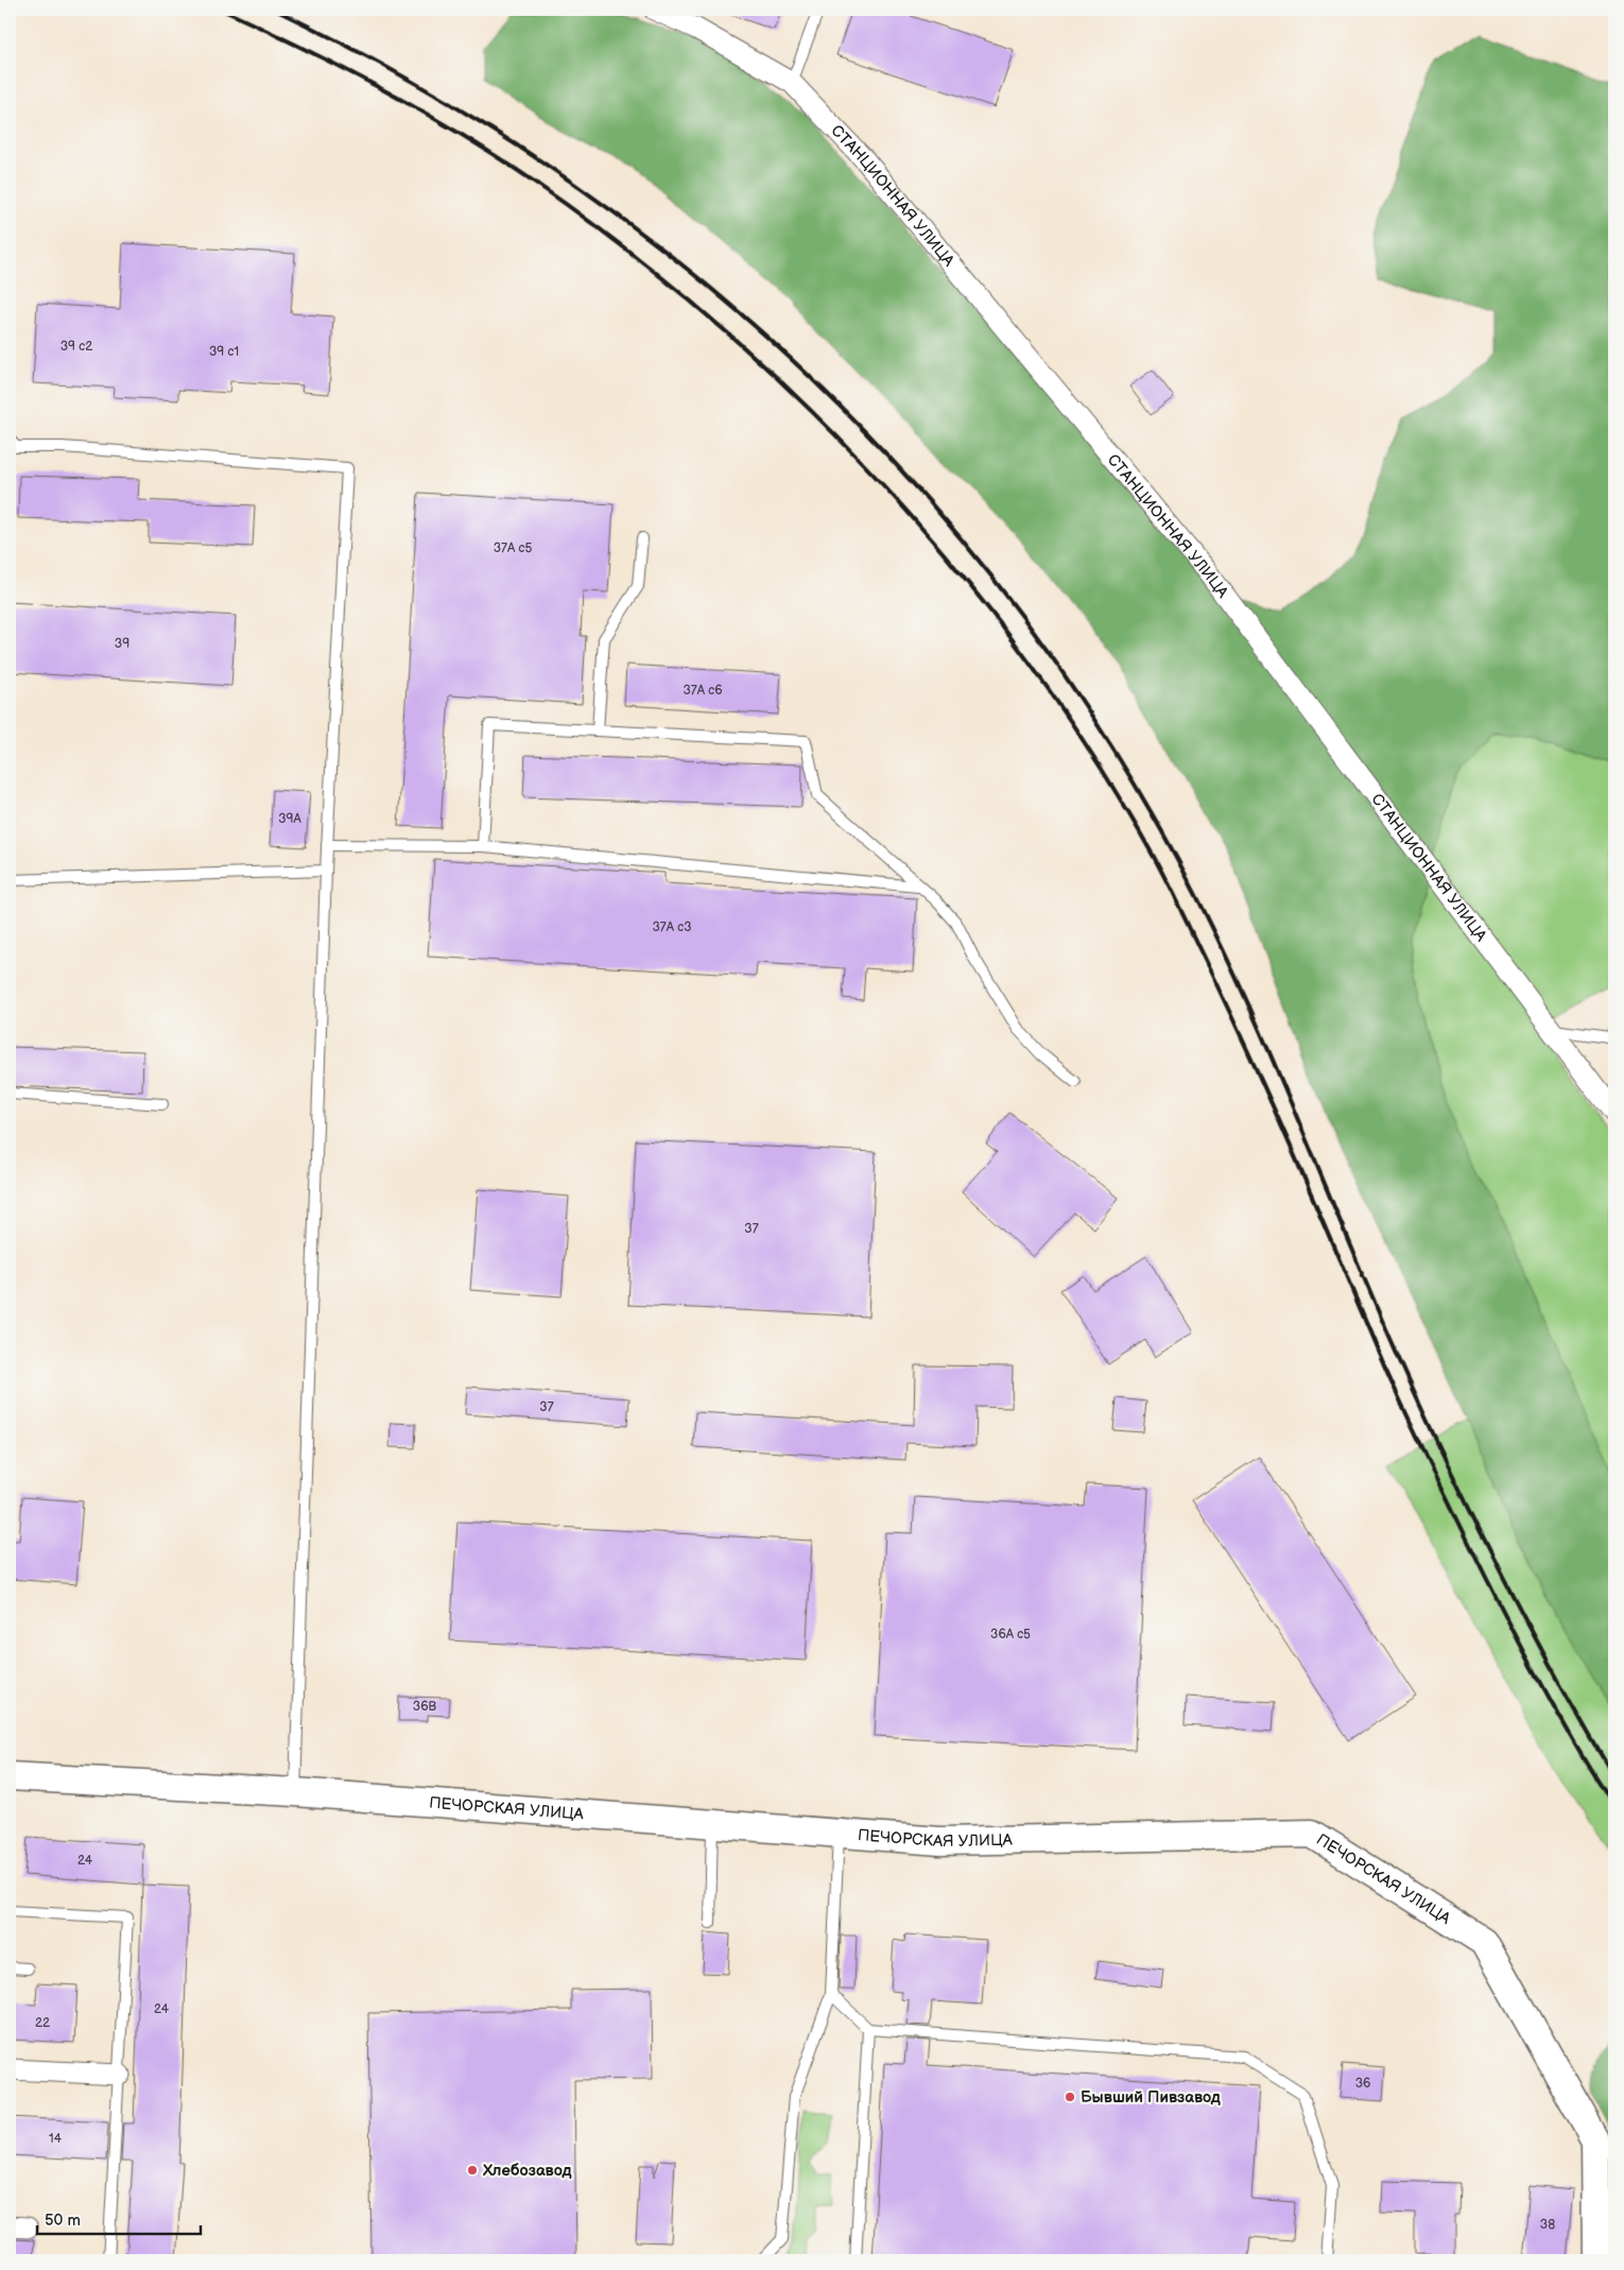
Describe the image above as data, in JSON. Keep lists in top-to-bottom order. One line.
{"streets":{"street":["СТАНЦИОННАЯ УЛИЦА","ПЕЧОРСКАЯ УЛИЦА"]},"places":["Бывший Пивзавод","Хлебозавод"],"house_numbers":["39 с2","39 с1","37А с5","39","37А с6","39А","37А с3","37","37","36А с5","36В","24","24","22","36","14","38"],"scale_bar":"50 m"}
